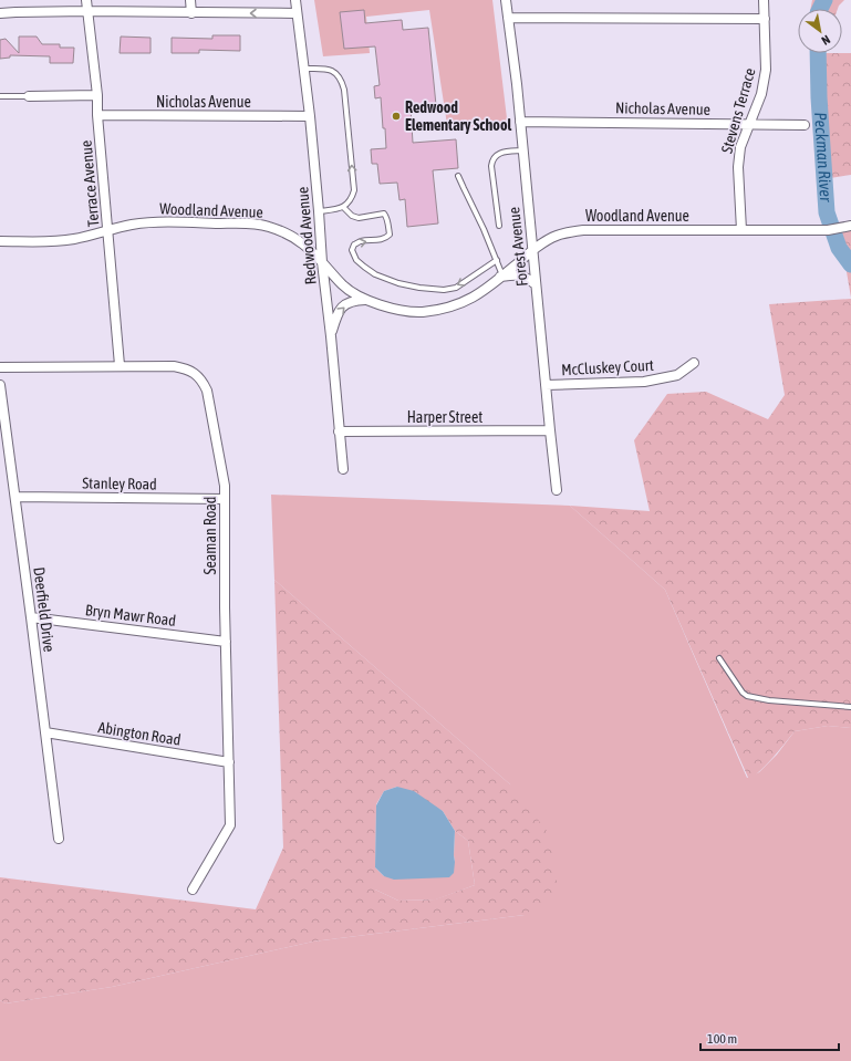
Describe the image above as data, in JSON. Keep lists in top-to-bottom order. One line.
{"streets":{"street":["Nicholas Avenue","Stevens Terrace","Terrace Avenue","Woodland Avenue","Redwood Avenue","Forest Avenue","McCluskey Court","Harper Street","Stanley Road","Seaman Road","Deerfield Drive","Bryn Mawr Road","Abington Road"]},"crossings":[["Nicholas Avenue","Stevens Terrace"],["Nicholas Avenue","Terrace Avenue"],["Nicholas Avenue","Redwood Avenue"],["Nicholas Avenue","Forest Avenue"],["Stevens Terrace","Woodland Avenue"],["Terrace Avenue","Woodland Avenue"],["Terrace Avenue","Seaman Road"],["Woodland Avenue","Redwood Avenue"],["Woodland Avenue","Forest Avenue"],["Redwood Avenue","Harper Street"],["Forest Avenue","McCluskey Court"],["Forest Avenue","Harper Street"],["Stanley Road","Seaman Road"],["Stanley Road","Deerfield Drive"],["Seaman Road","Bryn Mawr Road"],["Seaman Road","Abington Road"],["Deerfield Drive","Bryn Mawr Road"],["Deerfield Drive","Abington Road"]],"water":["Peckman River"],"places":["Redwood Elementary School"],"scale_bar":"100 m","north":"bottom right"}
